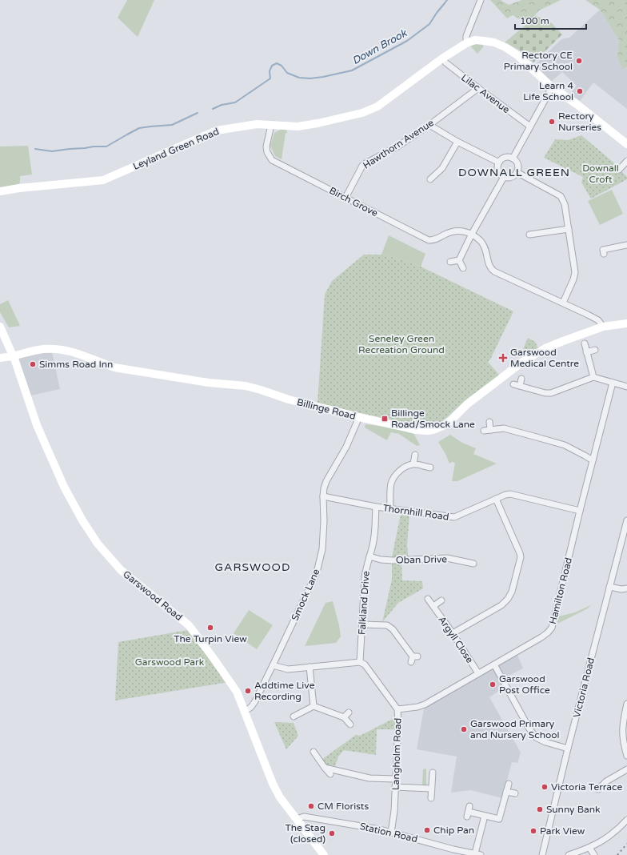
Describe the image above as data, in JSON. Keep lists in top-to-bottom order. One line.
{"streets":{"street":["Lilac Avenue","Hawthorn Avenue","Leyland Green Road","Birch Grove","Billinge Road","Thornhill Road","Oban Drive","Hamilton Road","Smock Lane","Garswood Road","Falkland Drive","Argyll Close","Victoria Road","Langholm Road","Station Road"]},"crossings":[["Lilac Avenue","Hawthorn Avenue"],["Lilac Avenue","Leyland Green Road"],["Hawthorn Avenue","Birch Grove"],["Leyland Green Road","Birch Grove"],["Billinge Road","Smock Lane"],["Billinge Road","Garswood Road"],["Thornhill Road","Hamilton Road"],["Thornhill Road","Smock Lane"],["Thornhill Road","Falkland Drive"],["Oban Drive","Falkland Drive"],["Hamilton Road","Argyll Close"],["Hamilton Road","Langholm Road"],["Smock Lane","Garswood Road"],["Garswood Road","Station Road"],["Falkland Drive","Langholm Road"],["Langholm Road","Station Road"]],"districts":["DOWNALL GREEN","GARSWOOD"],"water":["Down Brook"],"parks":["Downall Croft","Seneley Green Recreation Ground","Garswood Park"],"places":{"other":["Rectory CE Primary School","Learn 4 Life School","Rectory Nurseries","Simms Road Inn","The Turpin View","Garswood Post Office","Addtime Live Recording","Garswood Primary and Nursery School","Victoria Terrace","CM Florists","Sunny Bank","Chip Pan","Park View","The Stag (closed)"],"health":["Garswood Medical Centre"],"transit":["Billinge Road/Smock Lane"]},"scale_bar":"100 m"}
